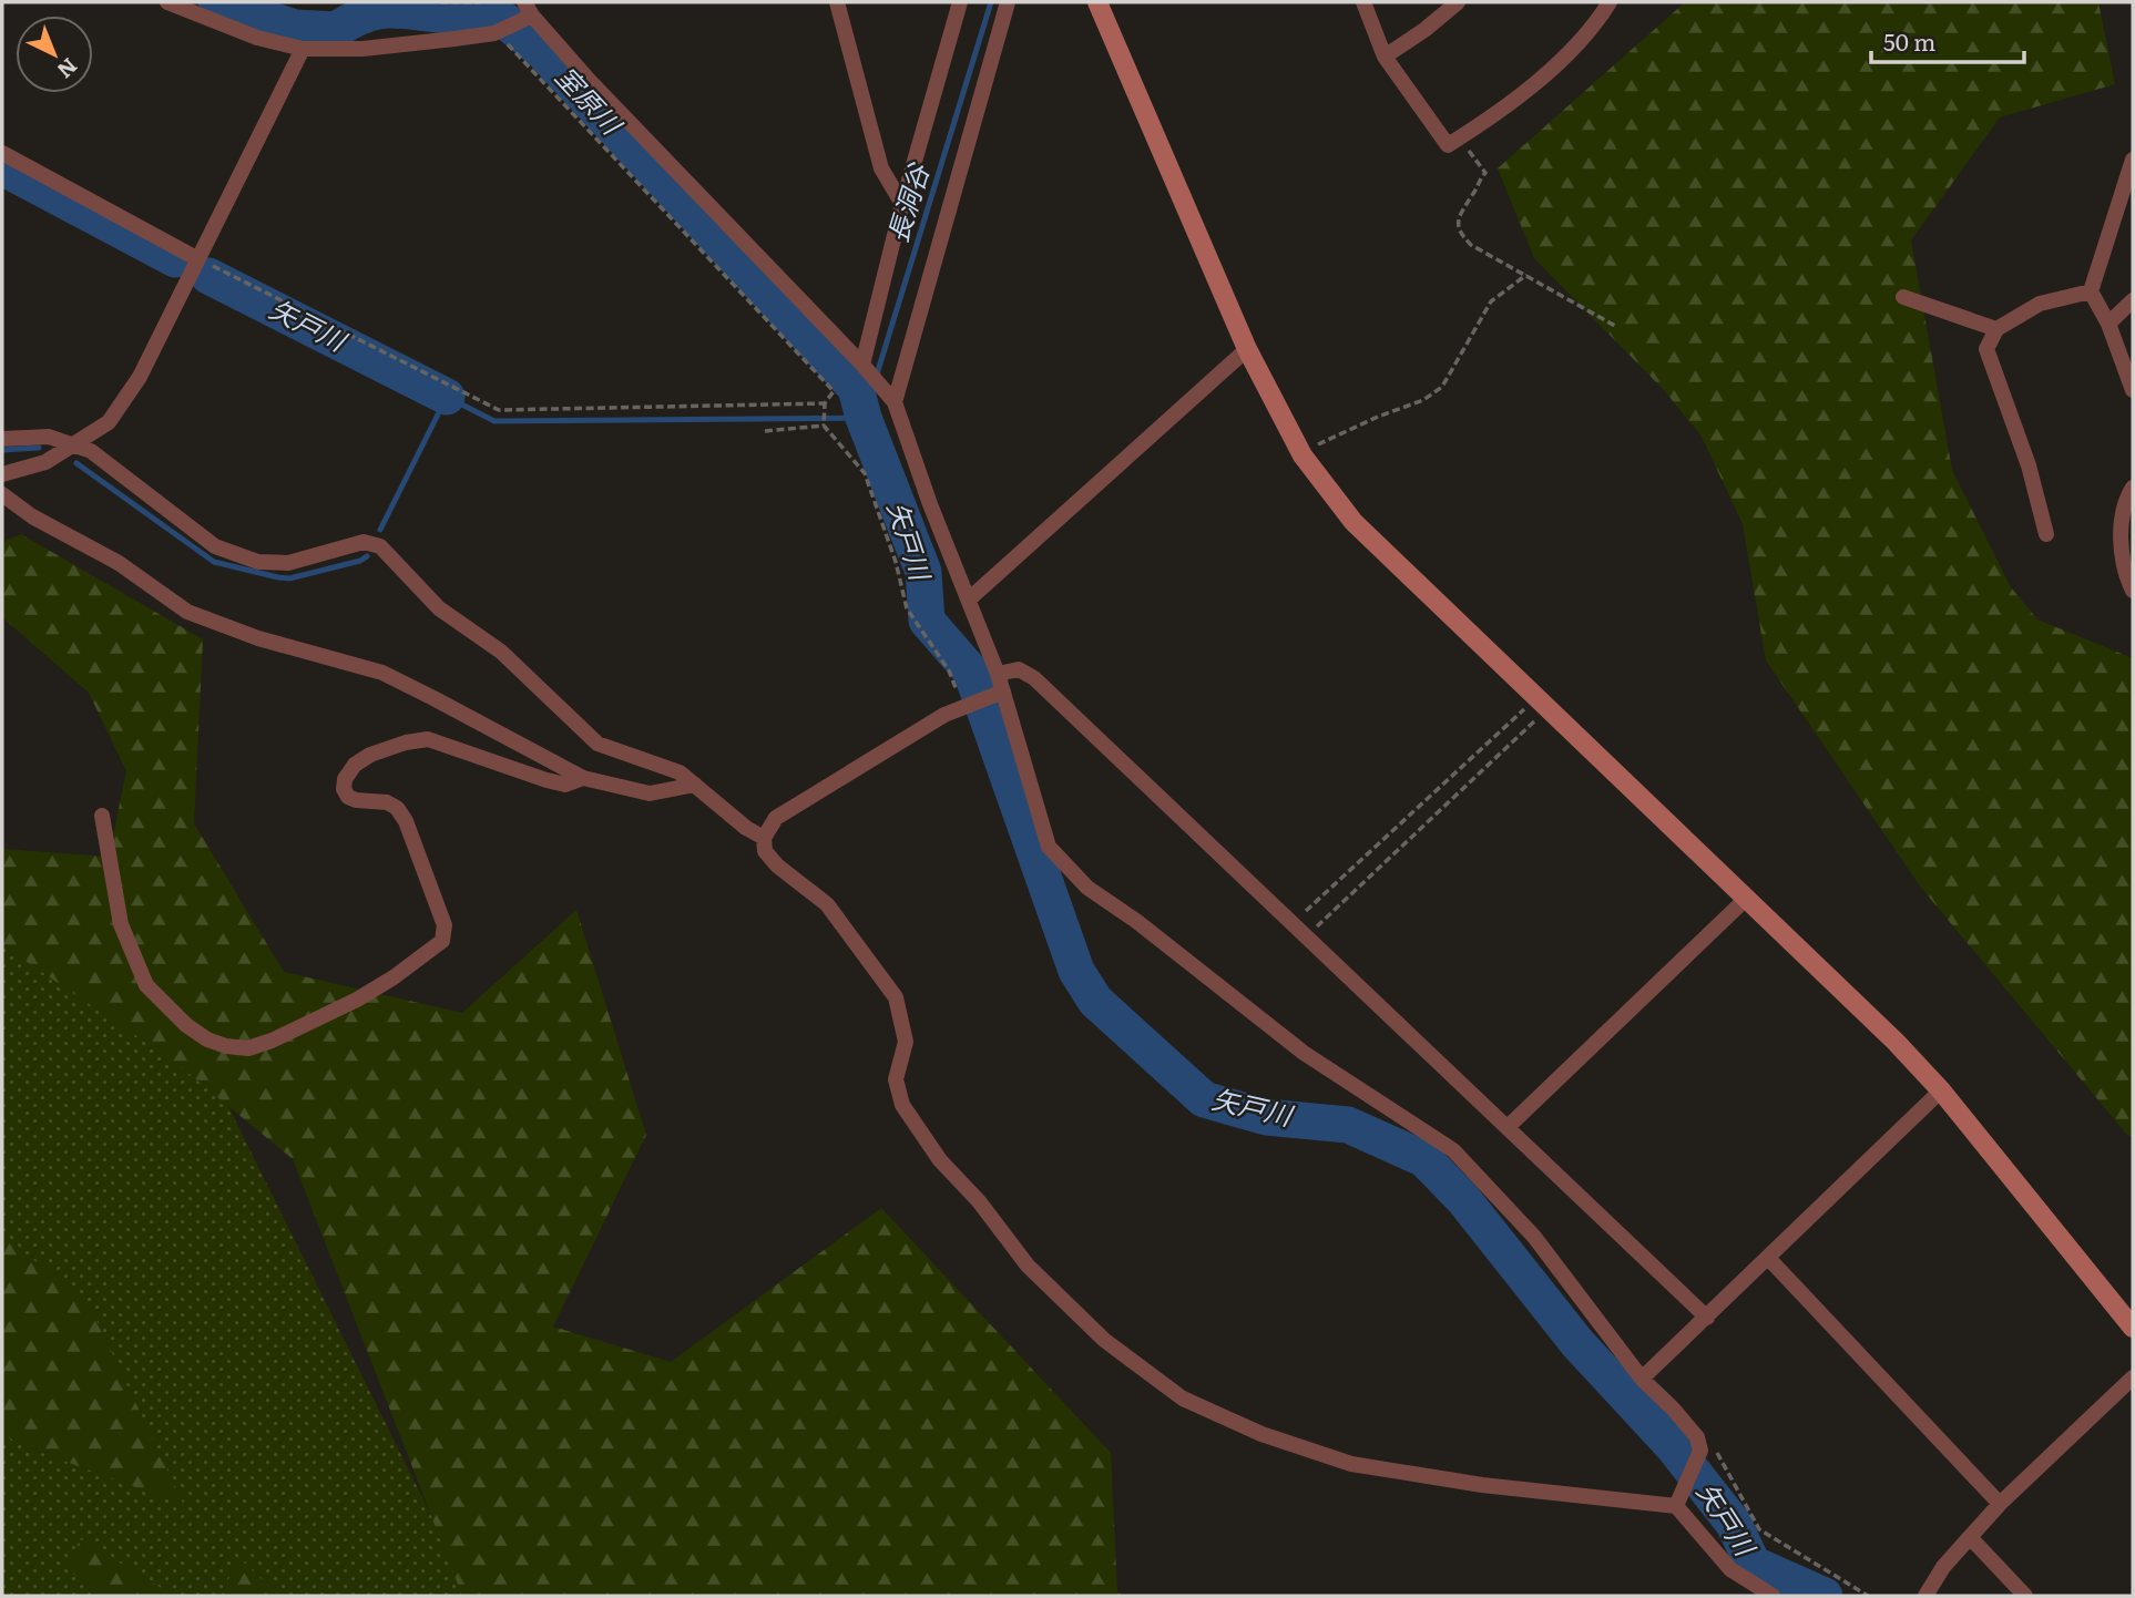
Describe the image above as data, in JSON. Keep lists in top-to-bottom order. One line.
{"water":["室原川","長洞谷","矢戸川"],"scale_bar":"50 m","north":"bottom right"}
